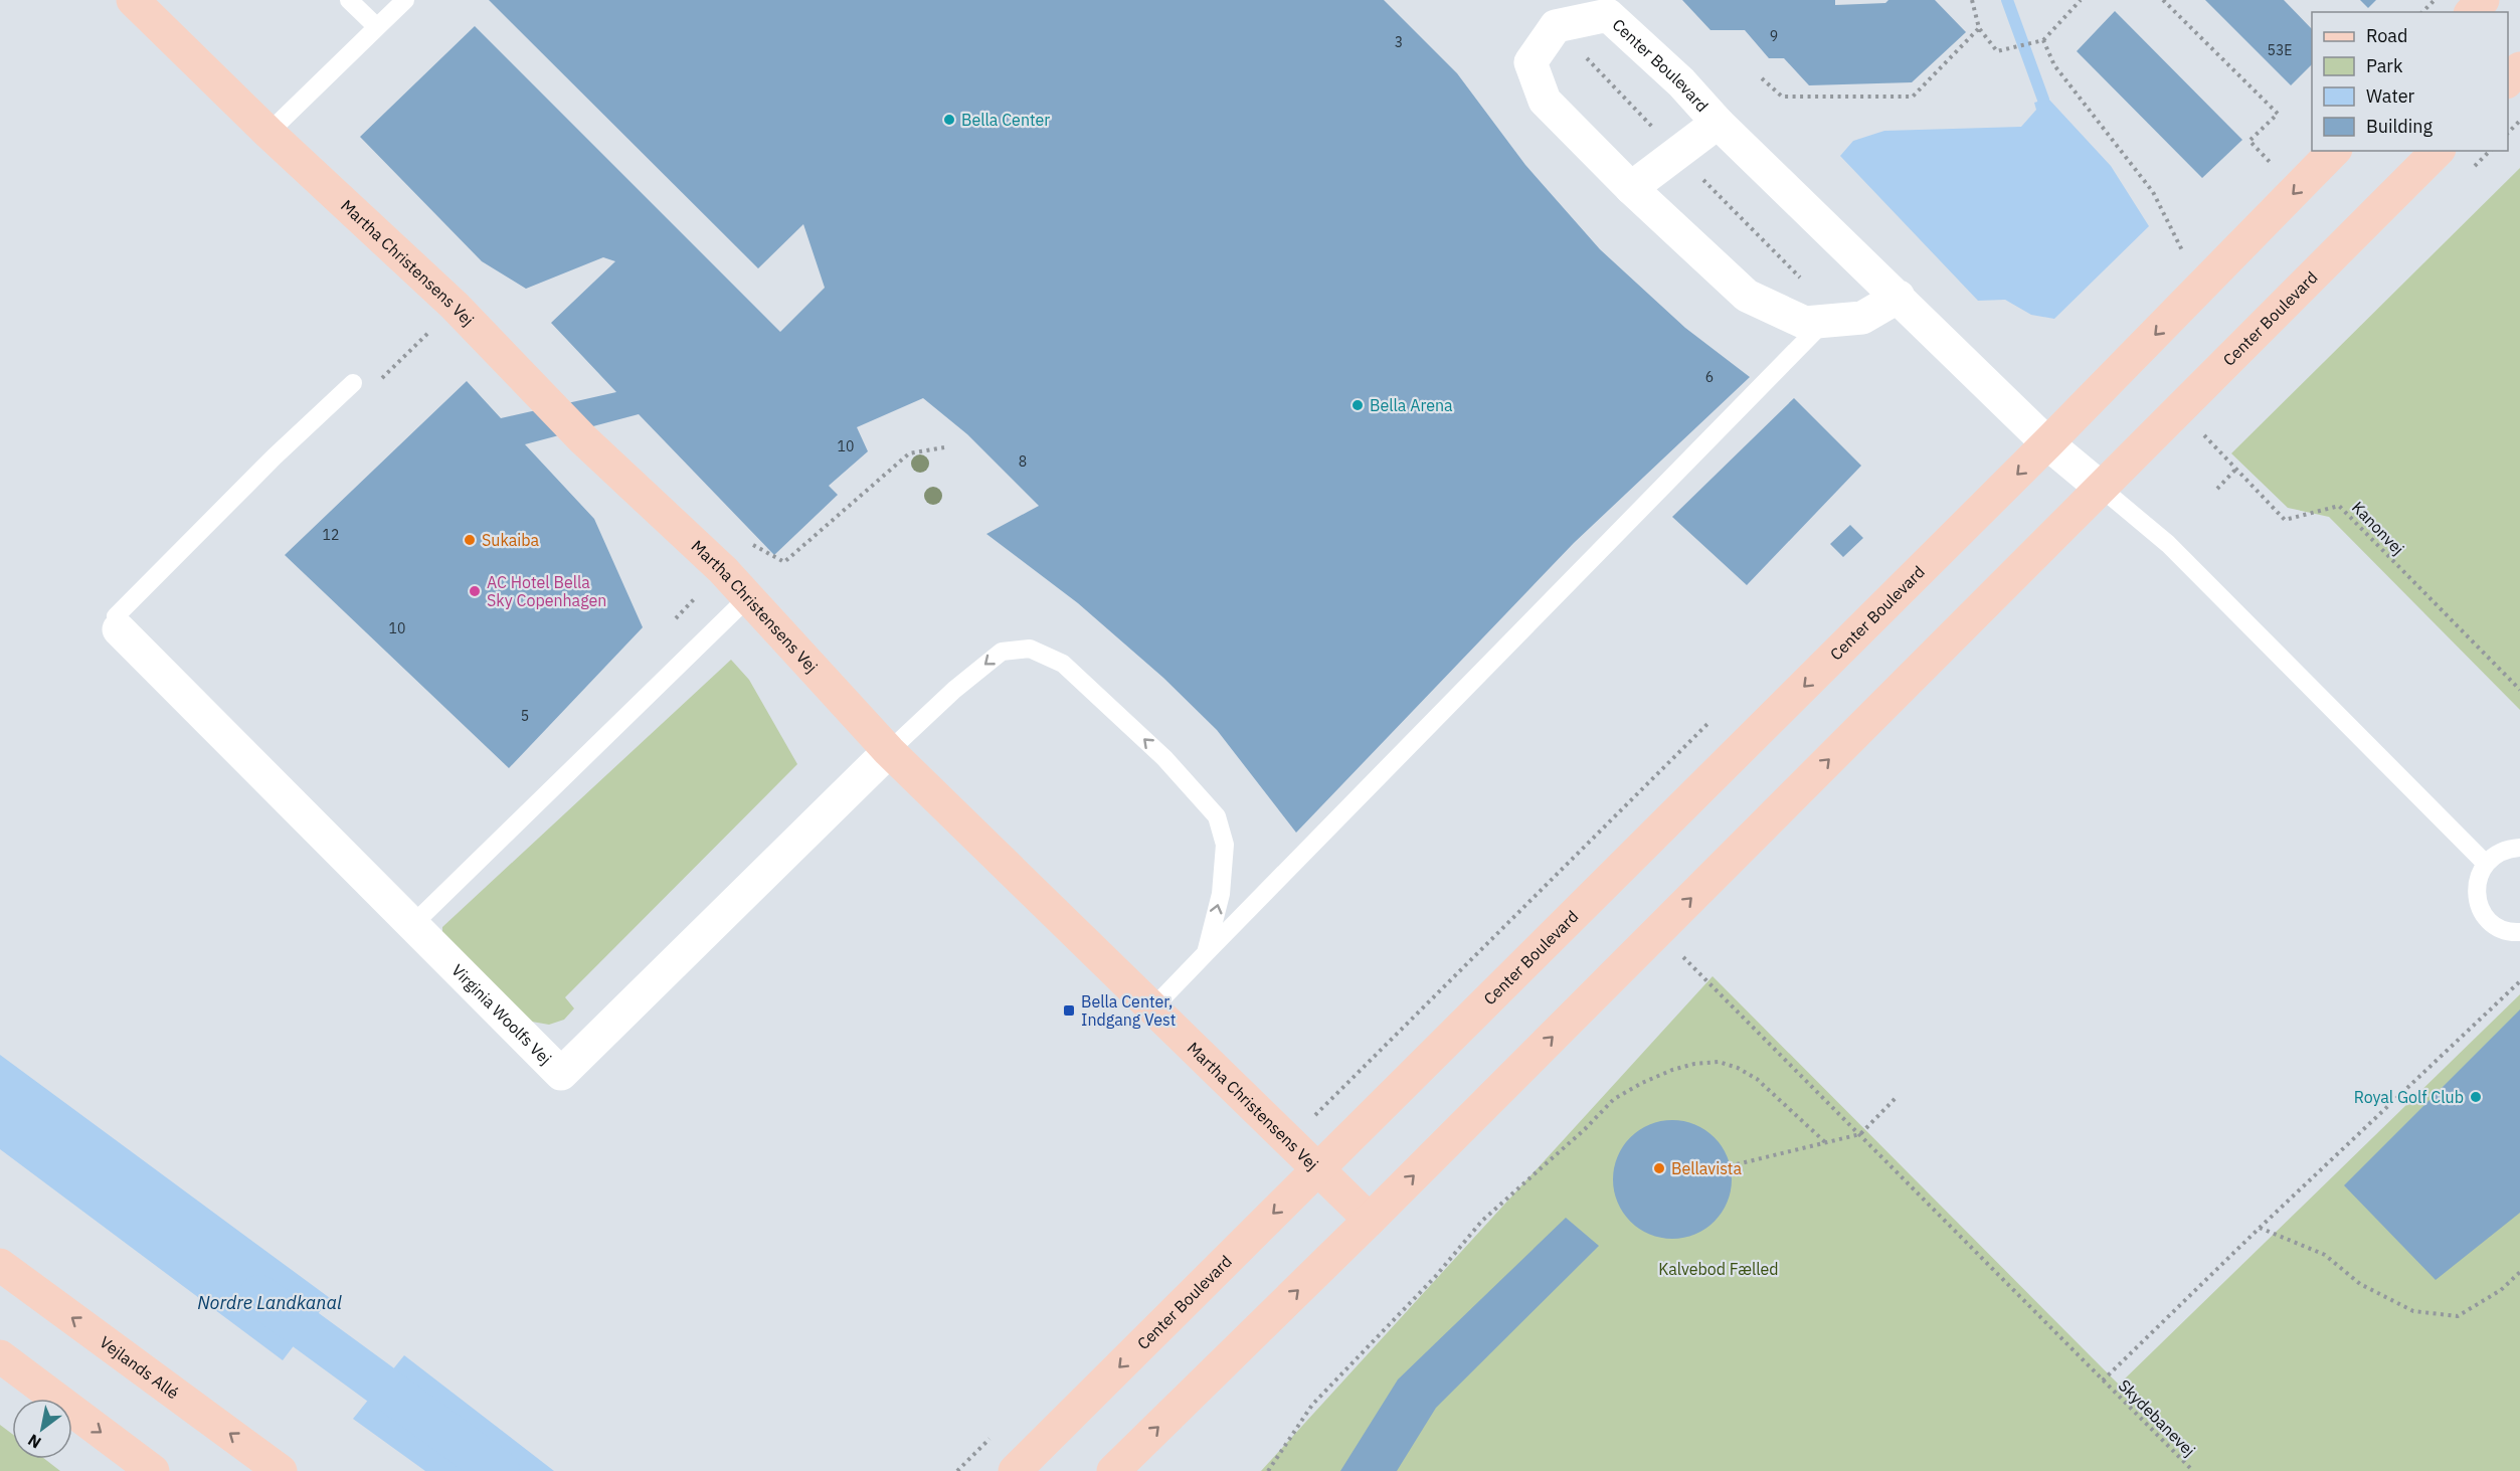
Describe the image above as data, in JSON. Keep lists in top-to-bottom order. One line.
{"streets":{"street":["Center Boulevard","Martha Christensens Vej","Virginia Woolfs Vej","Vejlands Allé"],"path":["Kanonvej","Skydebanevej"]},"crossings":[["Center Boulevard","Martha Christensens Vej"],["Martha Christensens Vej","Virginia Woolfs Vej"]],"water":["Nordre Landkanal"],"parks":["Kalvebod Fælled"],"places":{"other":["Bella Center","Bella Arena","Sukaiba","AC Hotel Bella Sky Copenhagen","Royal Golf Club","Bellavista"],"transit":["Bella Center, Indgang Vest"]},"house_numbers":["9","3","53E","6","10","8","12","10","5"],"legend":["Road","Park","Water","Building"],"north":"bottom left"}
